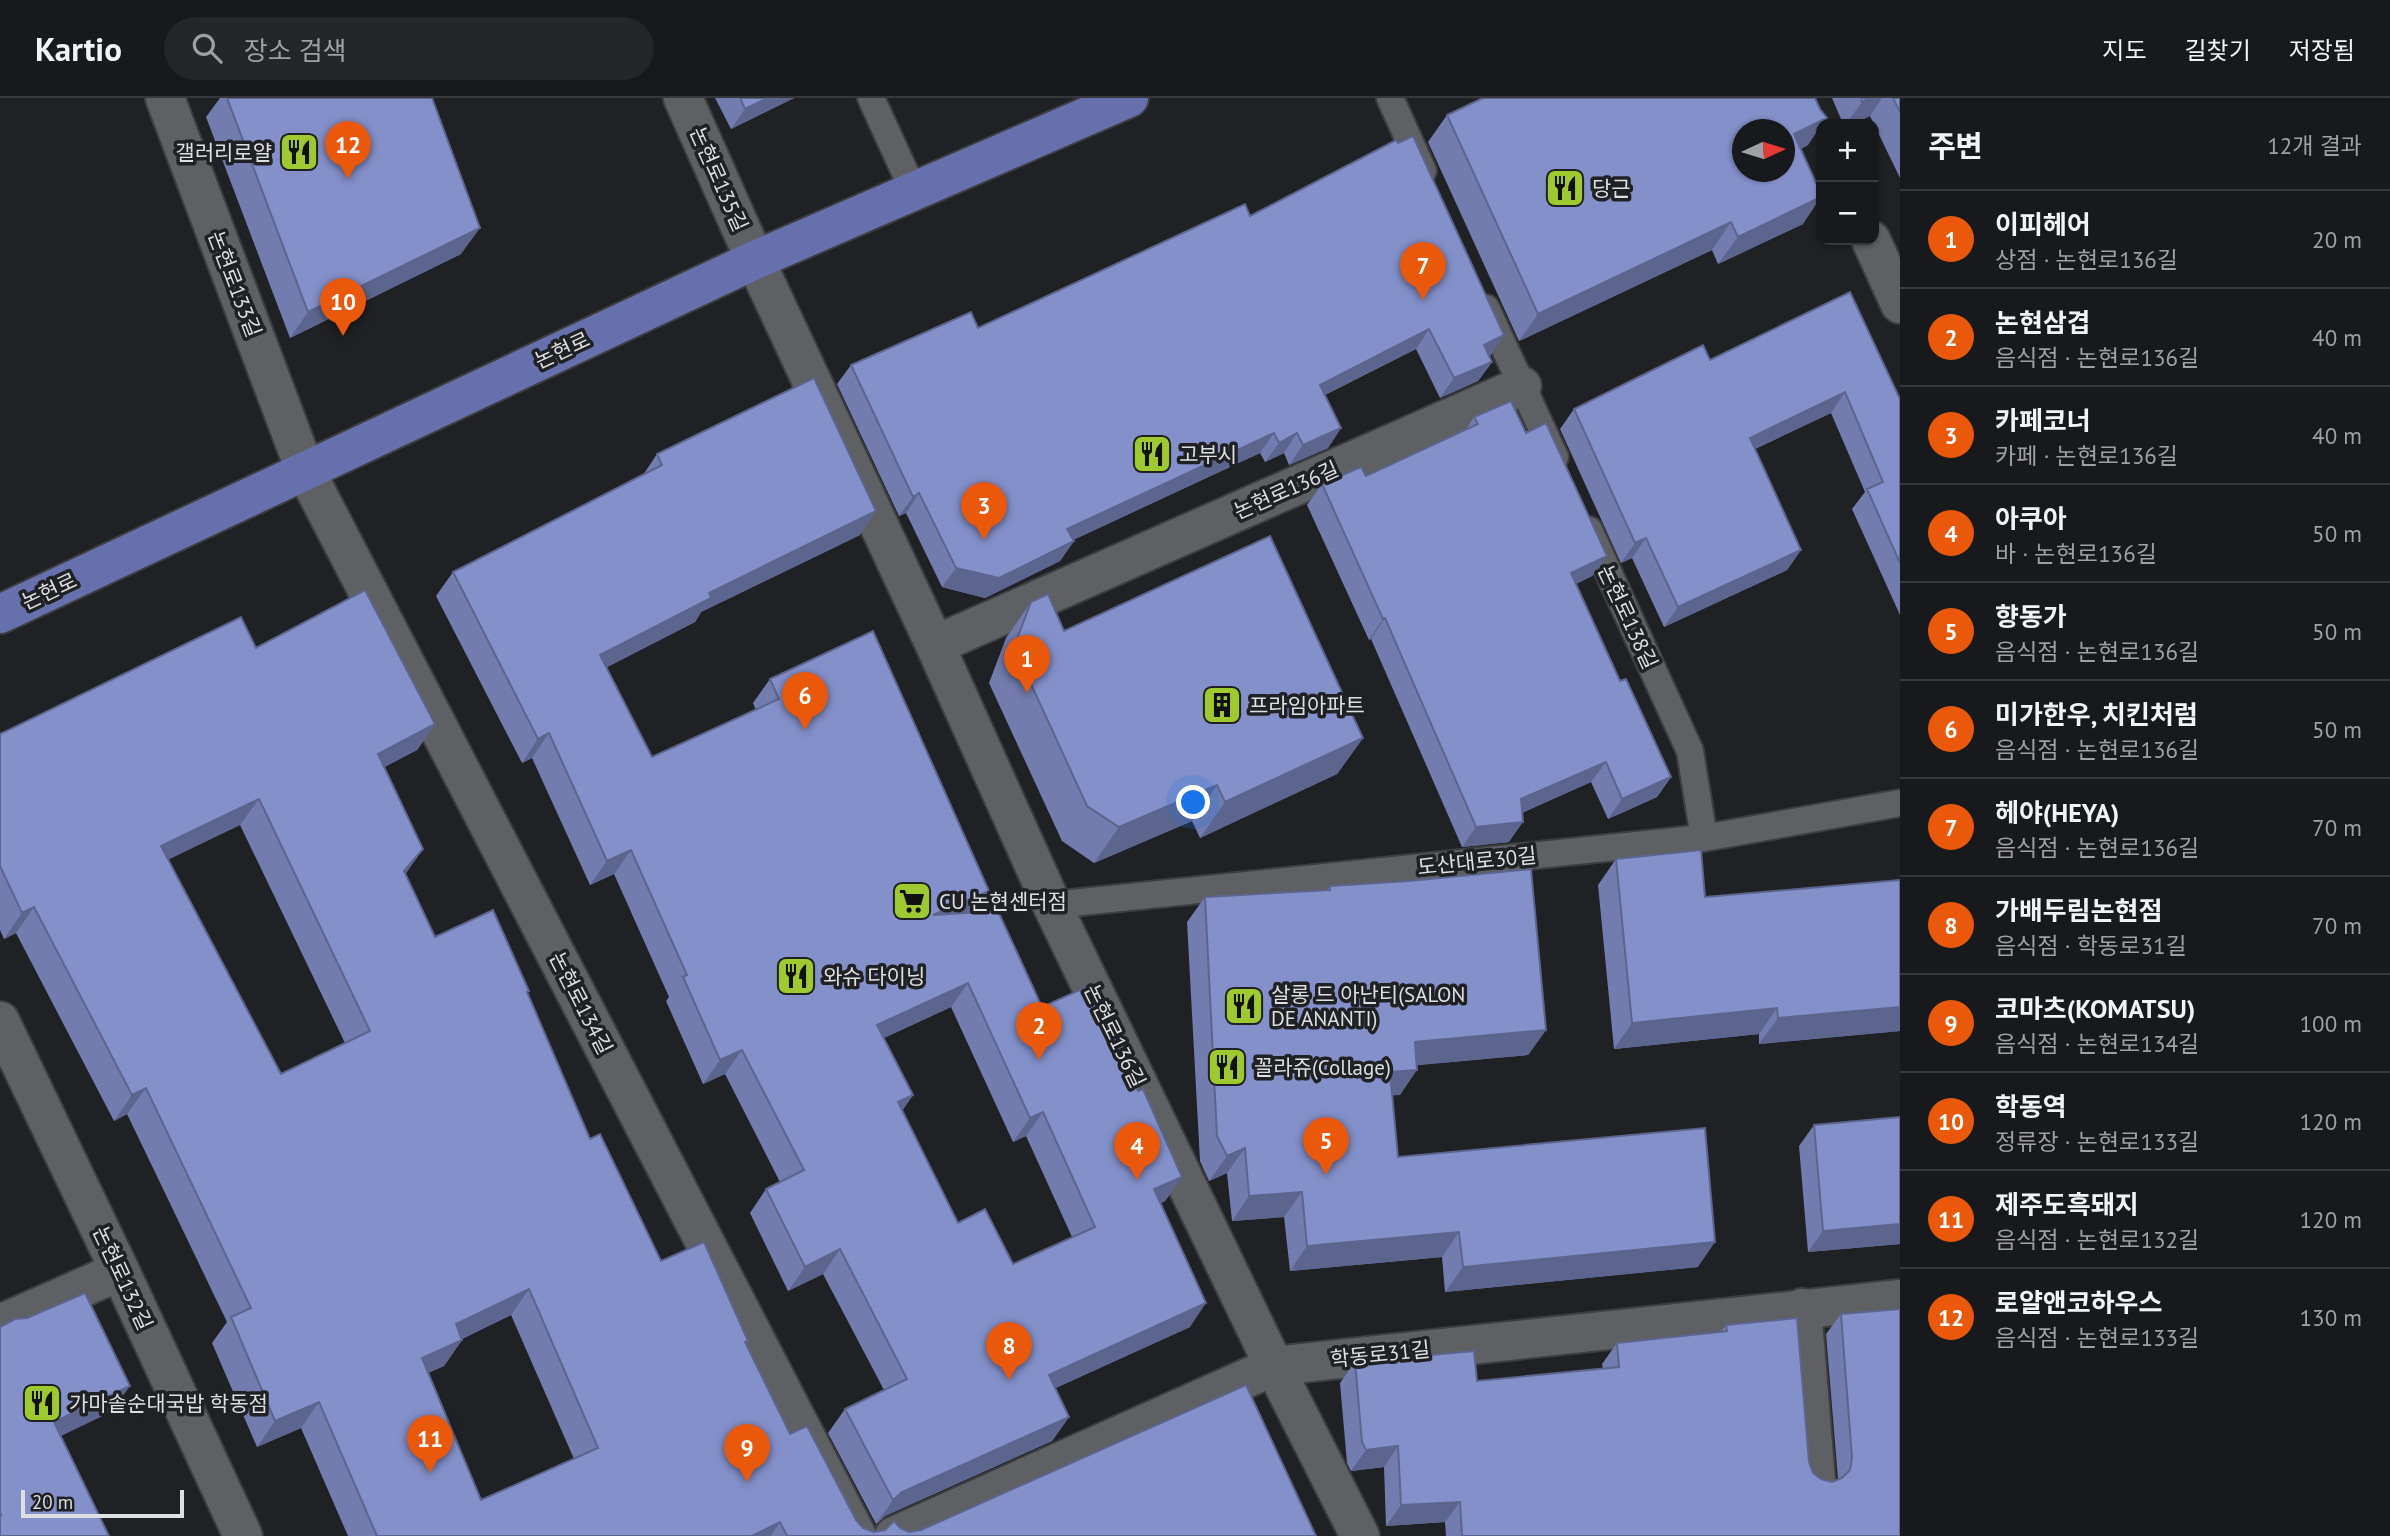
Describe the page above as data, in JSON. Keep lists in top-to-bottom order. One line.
{"streets":{"main road":["논현로"],"street":["논현로135길","논현로133길","논현로136길","논현로134길","논현로132길","학동로31길"],"lane":["논현로138길","도산대로30길"]},"crossings":[["논현로135길","논현로"],["논현로135길","논현로136길"],["논현로133길","논현로"],["논현로133길","논현로134길"],["논현로","논현로136길"],["논현로","논현로134길"],["논현로136길","도산대로30길"],["논현로136길","학동로31길"],["논현로138길","도산대로30길"]],"places":{"restaurant":["갤러리로얄","당근","고부시","와슈 다이닝","살롱 드 아난티(SALON DE ANANTI)","꼴라쥬(Collage)","가마솥순대국밥 학동점"],"building":["프라임아파트"],"supermarket":["CU 논현센터점"]},"scale_bar":"20 m","north":"right","page":{"header":"Kartio","search":"장소 검색","nav":["지도","길찾기","저장됨"],"heading":["주변","12개 결과"],"map_buttons":["+","−"],"pins":["12","7","10","3","1","6","2","5","4","8","11","9"],"list":[{"mark":"1","name":"이피헤어","note":"상점 · 논현로136길","value":"20 m"},{"mark":"2","name":"논현삼겹","note":"음식점 · 논현로136길","value":"40 m"},{"mark":"3","name":"카페코너","note":"카페 · 논현로136길","value":"40 m"},{"mark":"4","name":"아쿠아","note":"바 · 논현로136길","value":"50 m"},{"mark":"5","name":"향동가","note":"음식점 · 논현로136길","value":"50 m"},{"mark":"6","name":"미가한우, 치킨처럼","note":"음식점 · 논현로136길","value":"50 m"},{"mark":"7","name":"헤야(HEYA)","note":"음식점 · 논현로136길","value":"70 m"},{"mark":"8","name":"가배두림논현점","note":"음식점 · 학동로31길","value":"70 m"},{"mark":"9","name":"코마츠(KOMATSU)","note":"음식점 · 논현로134길","value":"100 m"},{"mark":"10","name":"학동역","note":"정류장 · 논현로133길","value":"120 m"},{"mark":"11","name":"제주도흑돼지","note":"음식점 · 논현로132길","value":"120 m"},{"mark":"12","name":"로얄앤코하우스","note":"음식점 · 논현로133길","value":"130 m"}],"scale":"20 m"}}
